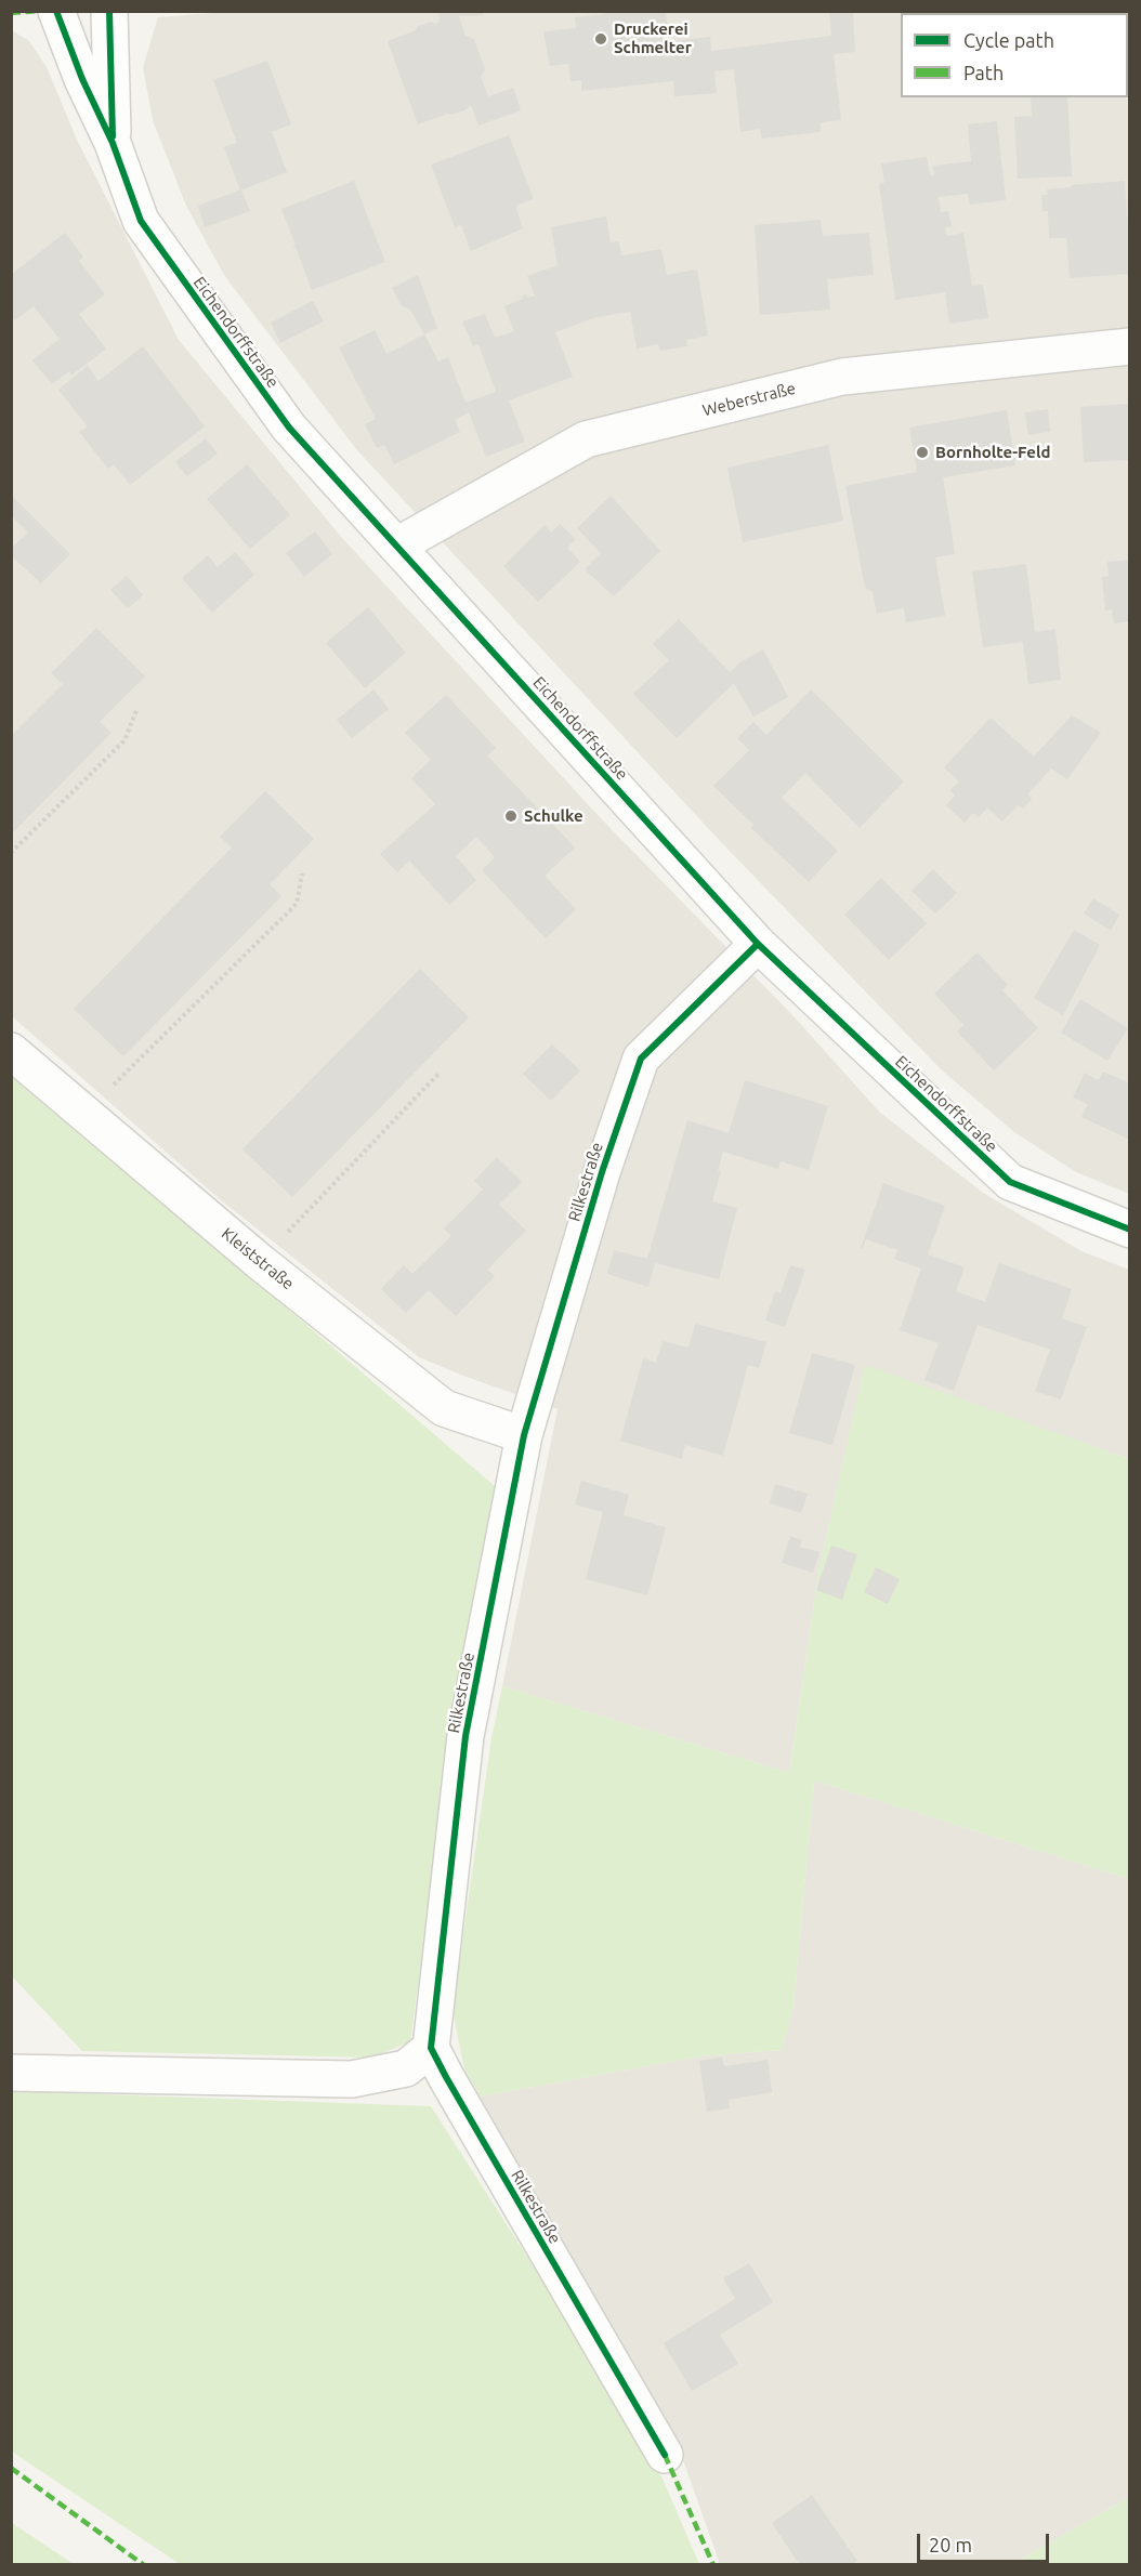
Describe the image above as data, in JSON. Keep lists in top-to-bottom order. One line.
{"streets":{"street":["Eichendorffstraße","Weberstraße","Rilkestraße","Kleiststraße"]},"crossings":[["Eichendorffstraße","Weberstraße"],["Eichendorffstraße","Rilkestraße"],["Rilkestraße","Kleiststraße"]],"places":["Druckerei Schmelter","Bornholte-Feld","Schulke"],"legend":["Cycle path","Path"],"scale_bar":"20 m"}
